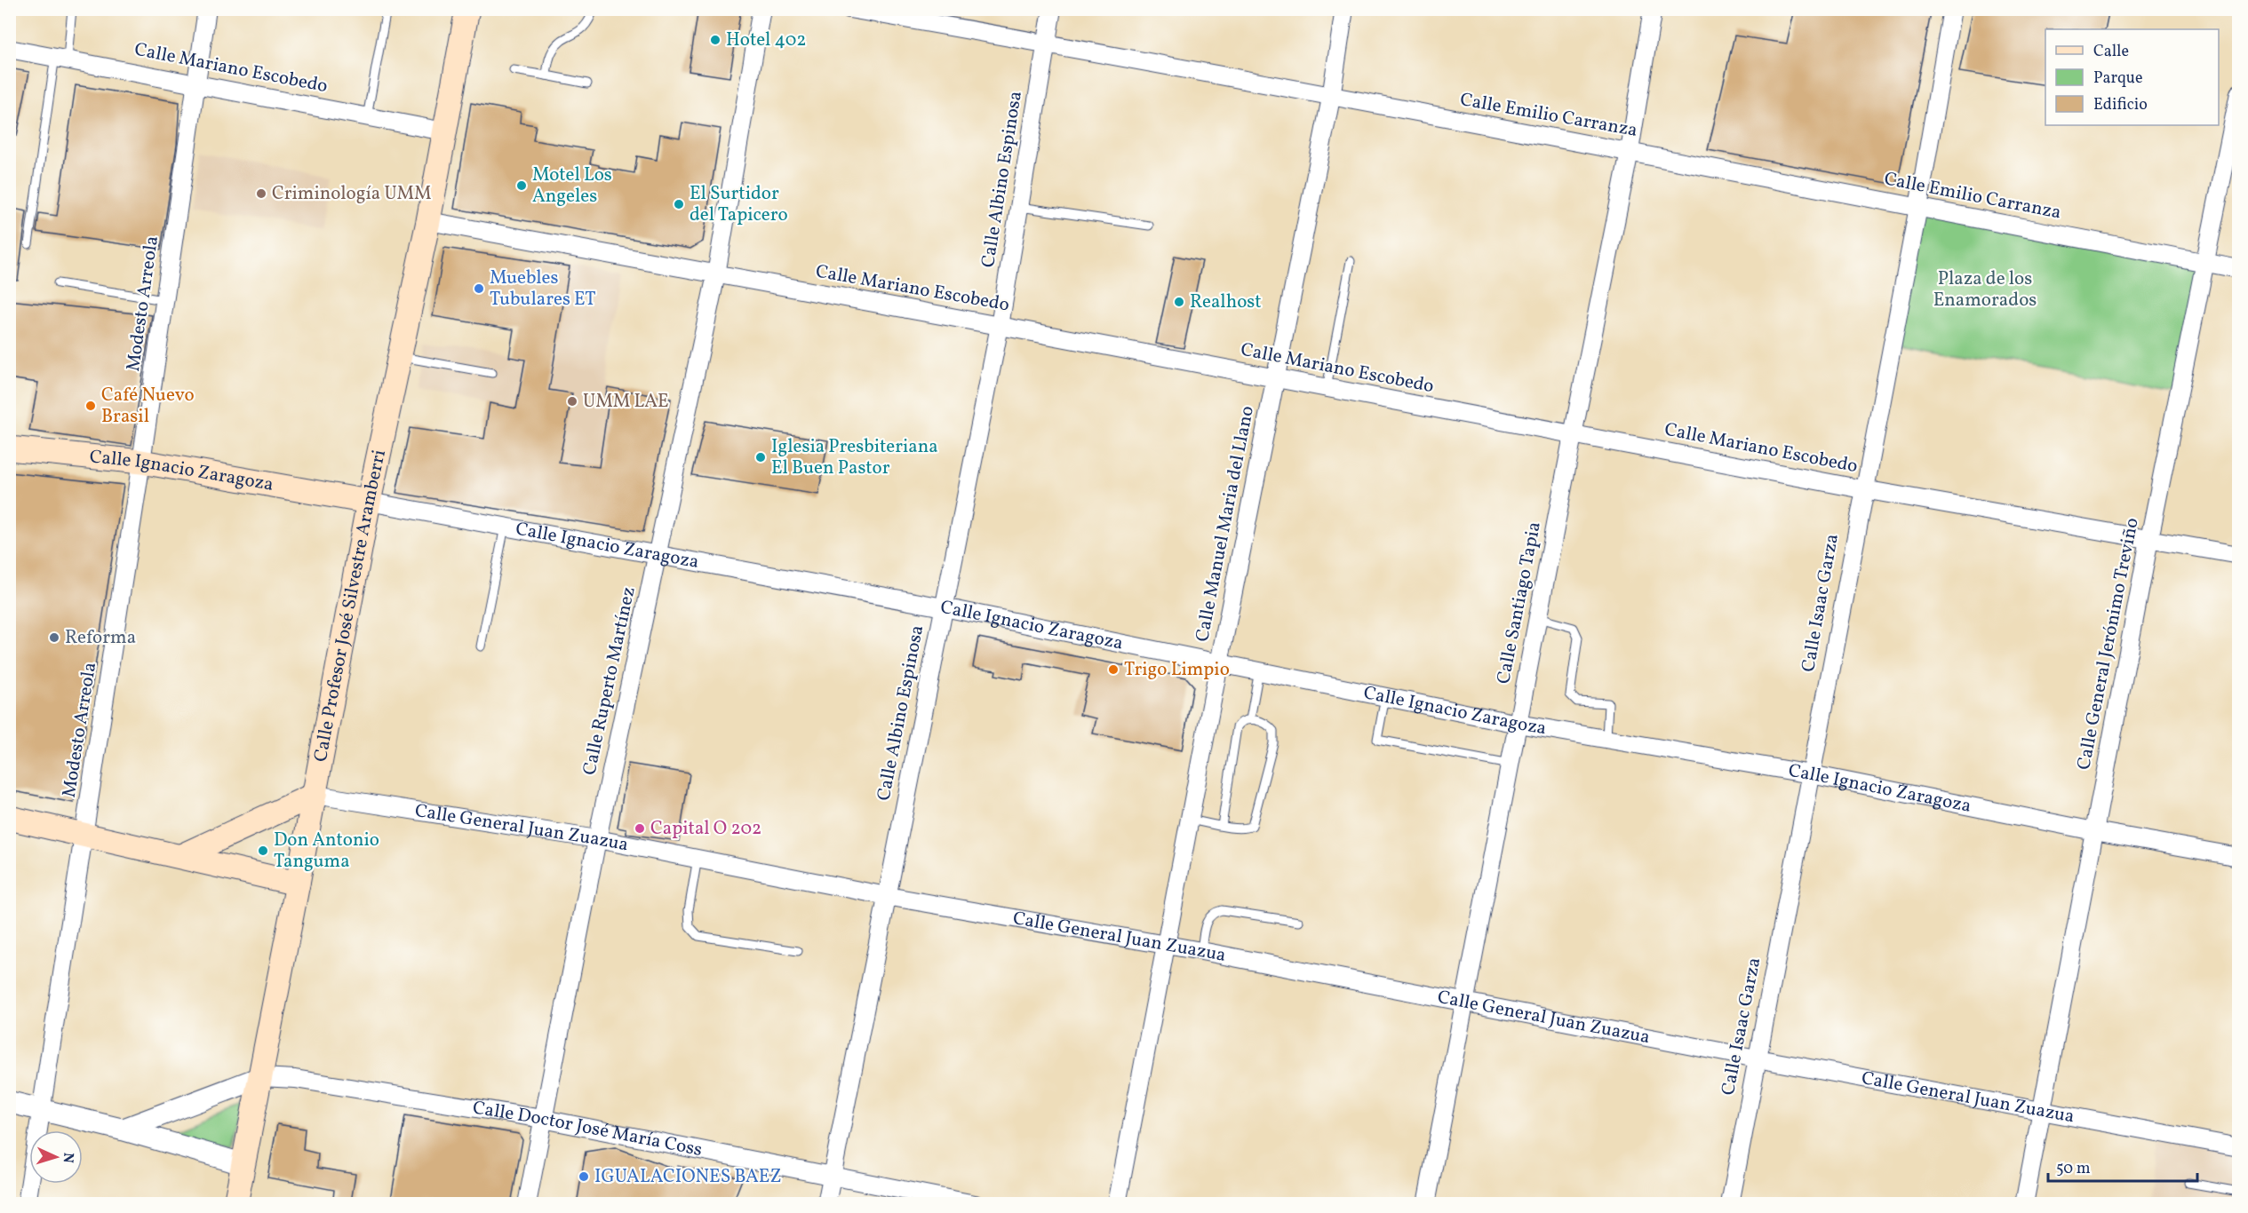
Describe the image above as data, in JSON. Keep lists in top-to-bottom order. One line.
{"streets":{"main road":["Calle Ignacio Zaragoza","Calle Profesor José Silvestre Aramberri"],"street":["Calle Mariano Escobedo","Calle Emilio Carranza","Calle Albino Espinosa","Modesto Arreola","Calle Manuel Maria del Llano","Calle Santiago Tapia","Calle Isaac Garza","Calle General Jerónimo Treviño","Calle Ruperto Martínez","Calle General Juan Zuazua","Calle Doctor José María Coss"]},"crossings":[["Calle Mariano Escobedo","Calle Albino Espinosa"],["Calle Mariano Escobedo","Modesto Arreola"],["Calle Mariano Escobedo","Calle Manuel Maria del Llano"],["Calle Mariano Escobedo","Calle Santiago Tapia"],["Calle Mariano Escobedo","Calle Isaac Garza"],["Calle Mariano Escobedo","Calle Profesor José Silvestre Aramberri"],["Calle Mariano Escobedo","Calle General Jerónimo Treviño"],["Calle Mariano Escobedo","Calle Ruperto Martínez"],["Calle Emilio Carranza","Calle Albino Espinosa"],["Calle Emilio Carranza","Calle Manuel Maria del Llano"],["Calle Emilio Carranza","Calle Santiago Tapia"],["Calle Emilio Carranza","Calle Isaac Garza"],["Calle Emilio Carranza","Calle General Jerónimo Treviño"],["Calle Albino Espinosa","Calle Ignacio Zaragoza"],["Calle Albino Espinosa","Calle General Juan Zuazua"],["Calle Albino Espinosa","Calle Doctor José María Coss"],["Modesto Arreola","Calle Ignacio Zaragoza"],["Calle Ignacio Zaragoza","Calle Manuel Maria del Llano"],["Calle Ignacio Zaragoza","Calle Santiago Tapia"],["Calle Ignacio Zaragoza","Calle Isaac Garza"],["Calle Ignacio Zaragoza","Calle Profesor José Silvestre Aramberri"],["Calle Ignacio Zaragoza","Calle General Jerónimo Treviño"],["Calle Ignacio Zaragoza","Calle Ruperto Martínez"],["Calle Manuel Maria del Llano","Calle General Juan Zuazua"],["Calle Santiago Tapia","Calle General Juan Zuazua"],["Calle Isaac Garza","Calle General Juan Zuazua"],["Calle Profesor José Silvestre Aramberri","Calle General Juan Zuazua"],["Calle Profesor José Silvestre Aramberri","Calle Doctor José María Coss"],["Calle General Jerónimo Treviño","Calle General Juan Zuazua"],["Calle Ruperto Martínez","Calle General Juan Zuazua"],["Calle Ruperto Martínez","Calle Doctor José María Coss"]],"parks":["Plaza de los Enamorados"],"places":["Hotel 402","Motel Los Angeles","Criminología UMM","El Surtidor del Tapicero","Muebles Tubulares ET","Realhost","UMM LAE","Café Nuevo Brasil","Iglesia Presbiteriana El Buen Pastor","Reforma","Trigo Limpio","Capital O 202","Don Antonio Tanguma","IGUALACIONES BAEZ"],"legend":["Calle","Parque","Edificio"],"scale_bar":"50 m","north":"right"}
